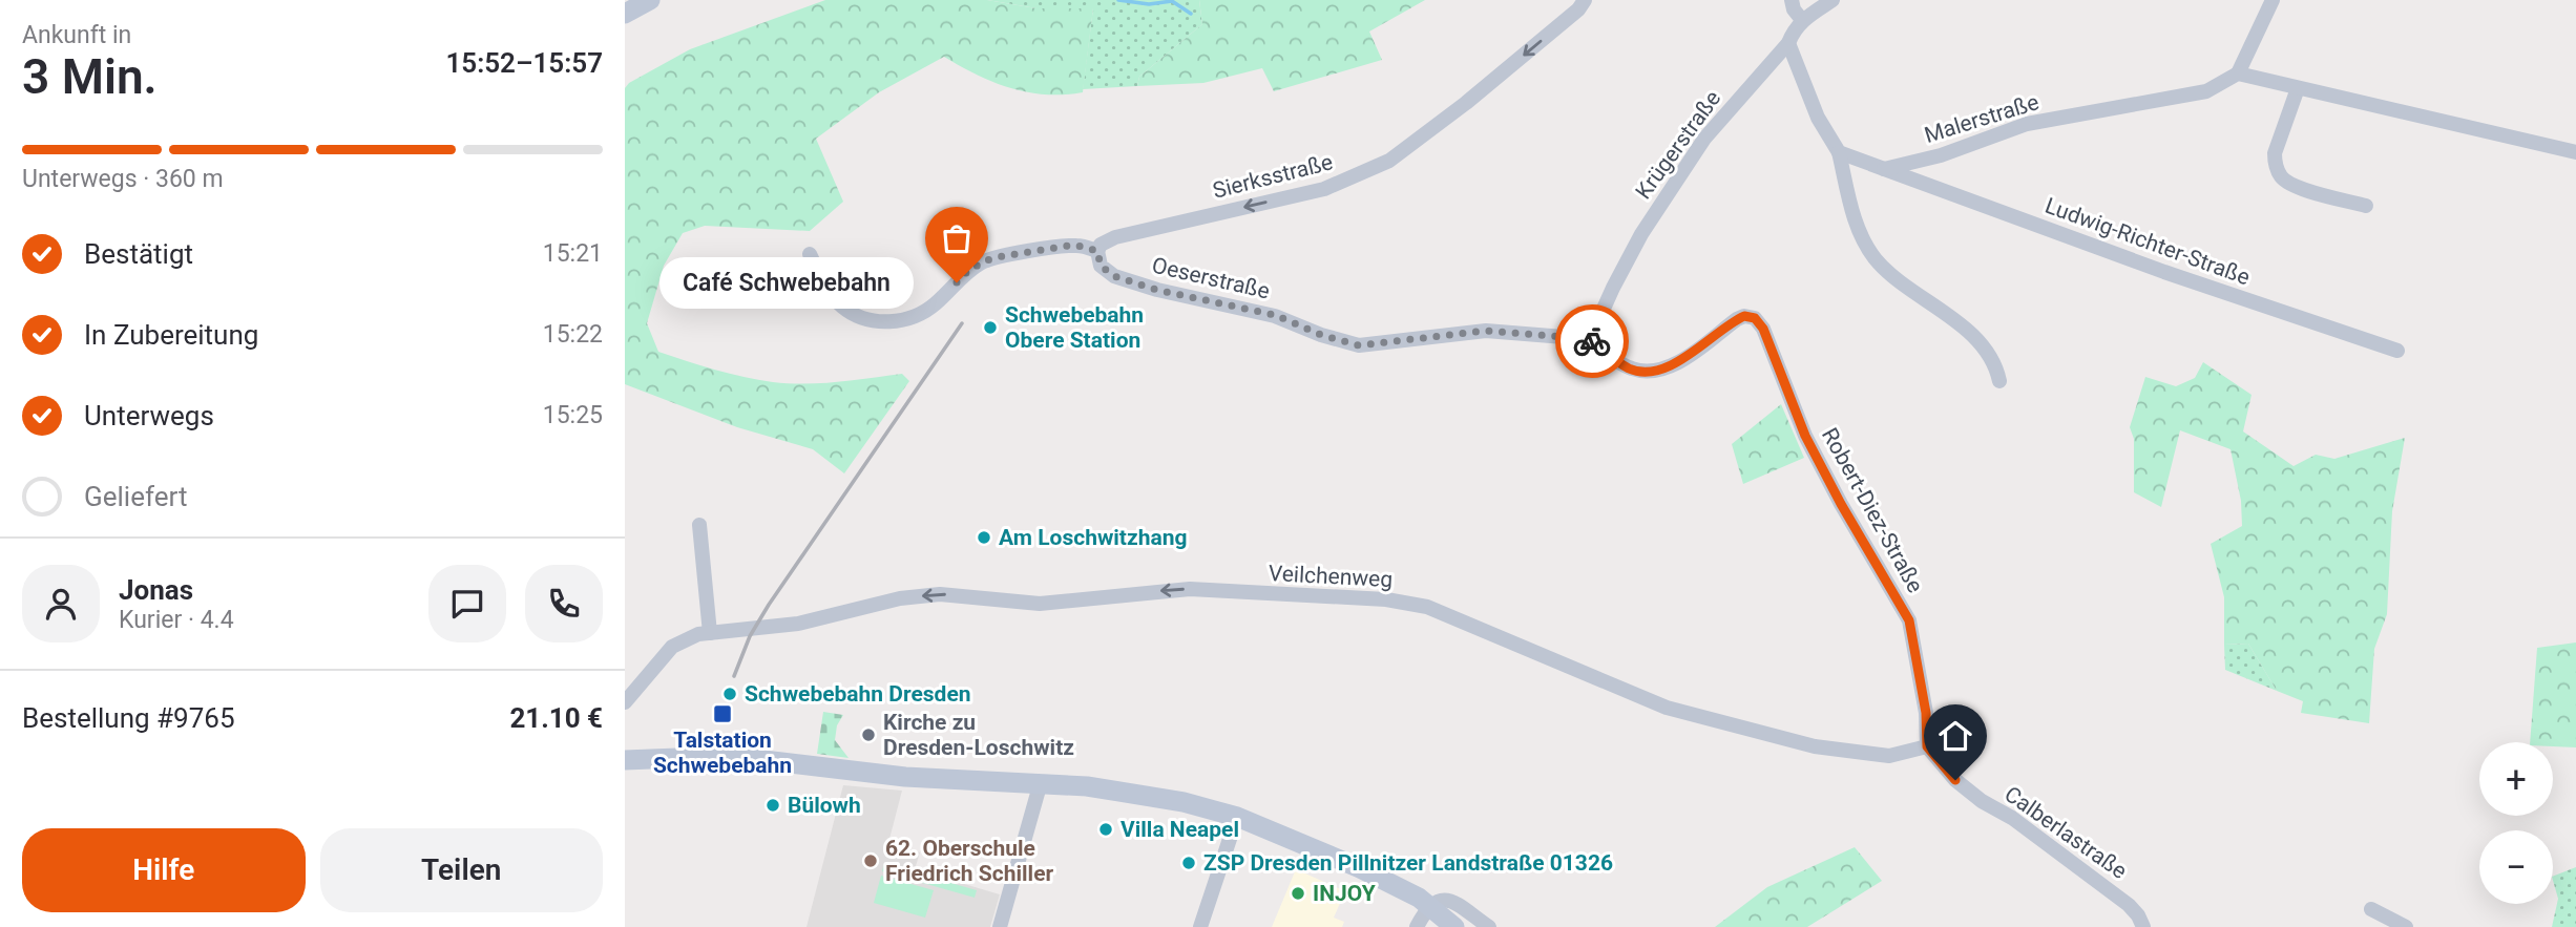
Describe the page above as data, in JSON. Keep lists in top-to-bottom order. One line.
{"streets":{"street":["Malerstraße","Krügerstraße","Sierksstraße","Ludwig-Richter-Straße","Oeserstraße","Robert-Diez-Straße","Veilchenweg","Calberlastraße"]},"crossings":[["Malerstraße","Ludwig-Richter-Straße"],["Krügerstraße","Oeserstraße"],["Krügerstraße","Robert-Diez-Straße"],["Sierksstraße","Oeserstraße"],["Oeserstraße","Robert-Diez-Straße"],["Robert-Diez-Straße","Veilchenweg"],["Robert-Diez-Straße","Calberlastraße"],["Veilchenweg","Calberlastraße"]],"one_way":["Sierksstraße","Veilchenweg"],"places":{"other":["Café Schwebebahn","Schwebebahn Obere Station","Am Loschwitzhang","Schwebebahn Dresden","Kirche zu Dresden-Loschwitz","Bülowh","Villa Neapel","62. Oberschule Friedrich Schiller","ZSP Dresden Pillnitzer Landstraße 01326","INJOY"],"transit":["Talstation Schwebebahn"]},"page":{"heading":["3 Min.","Ankunft in","15:52–15:57"],"panel":["Jonas","Kurier · 4.4","Bestellung #9765","21.10 €"],"bar":"Unterwegs · 360 m","list":[["Bestätigt","15:21"],["In Zubereitung","15:22"],["Unterwegs","15:25"],"Geliefert"],"bubble":"Café Schwebebahn","map_buttons":["+","−"],"buttons":["Hilfe","Teilen"]}}
